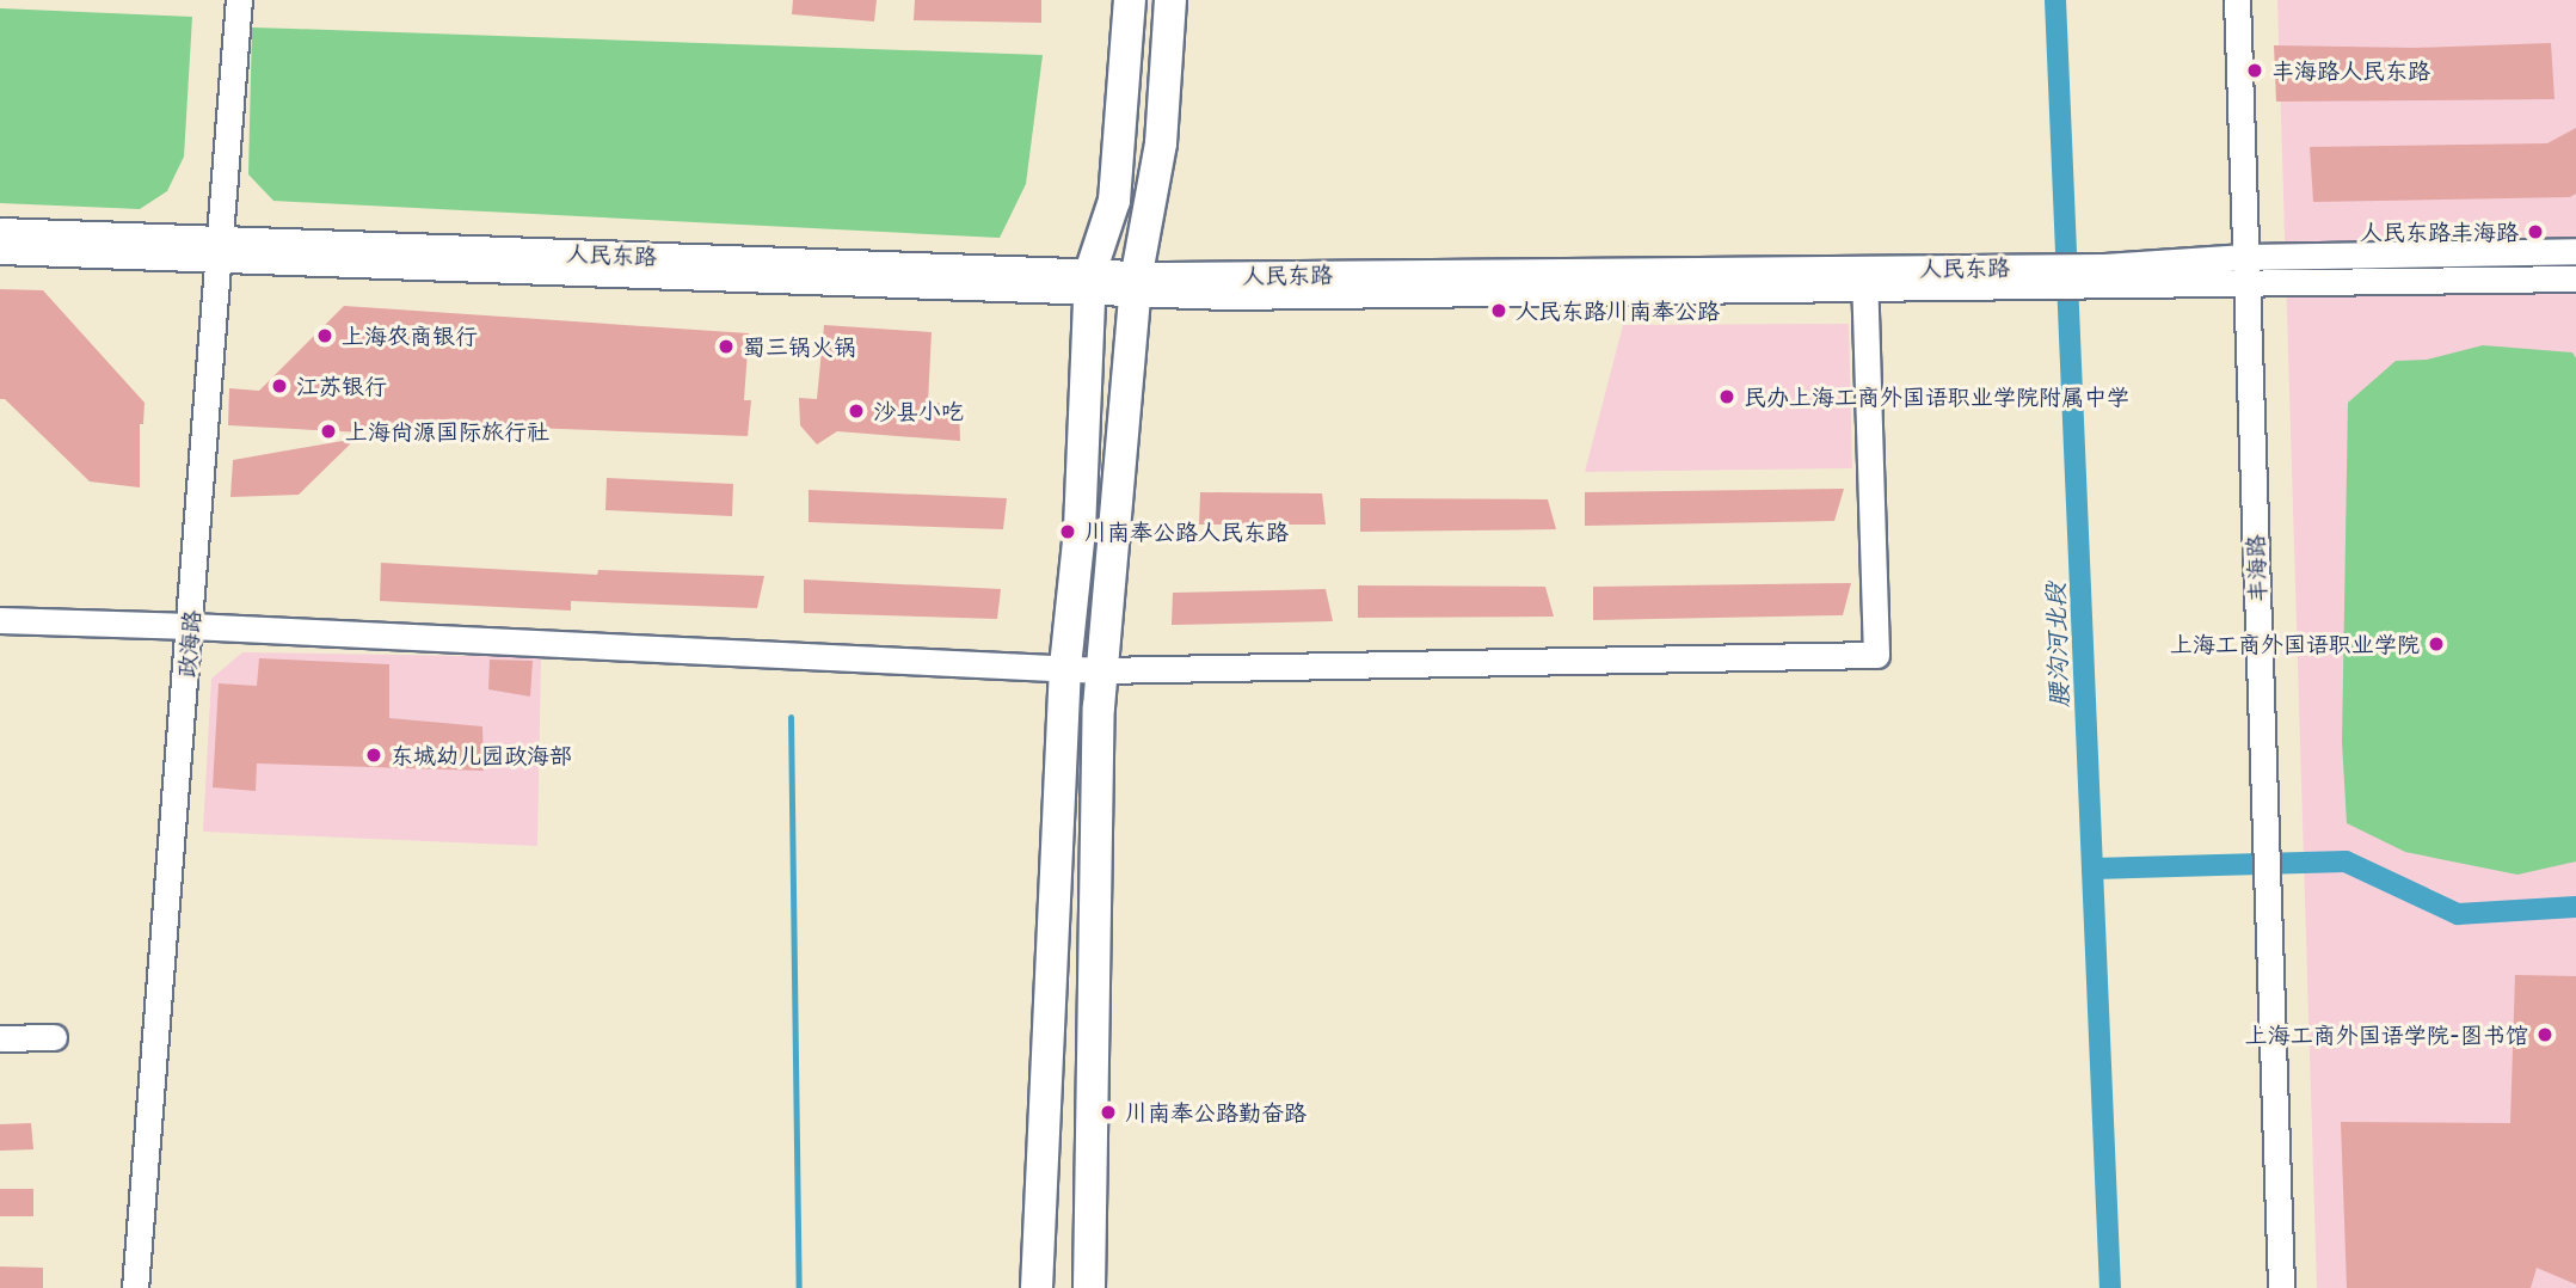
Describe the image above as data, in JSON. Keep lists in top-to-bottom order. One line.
{"streets":{"street":["人民东路","丰海路","政海路"]},"crossings":[["人民东路","丰海路"],["人民东路","政海路"]],"water":["腰沟河北段"],"places":["丰海路人民东路","人民东路丰海路","人民东路川南奉公路","上海农商银行","蜀三锅火锅","江苏银行","民办上海工商外国语职业学院附属中学","沙县小吃","上海尚源国际旅行社","川南奉公路人民东路","上海工商外国语职业学院","东城幼儿园政海部","上海工商外国语学院-图书馆","川南奉公路勤奋路"]}
